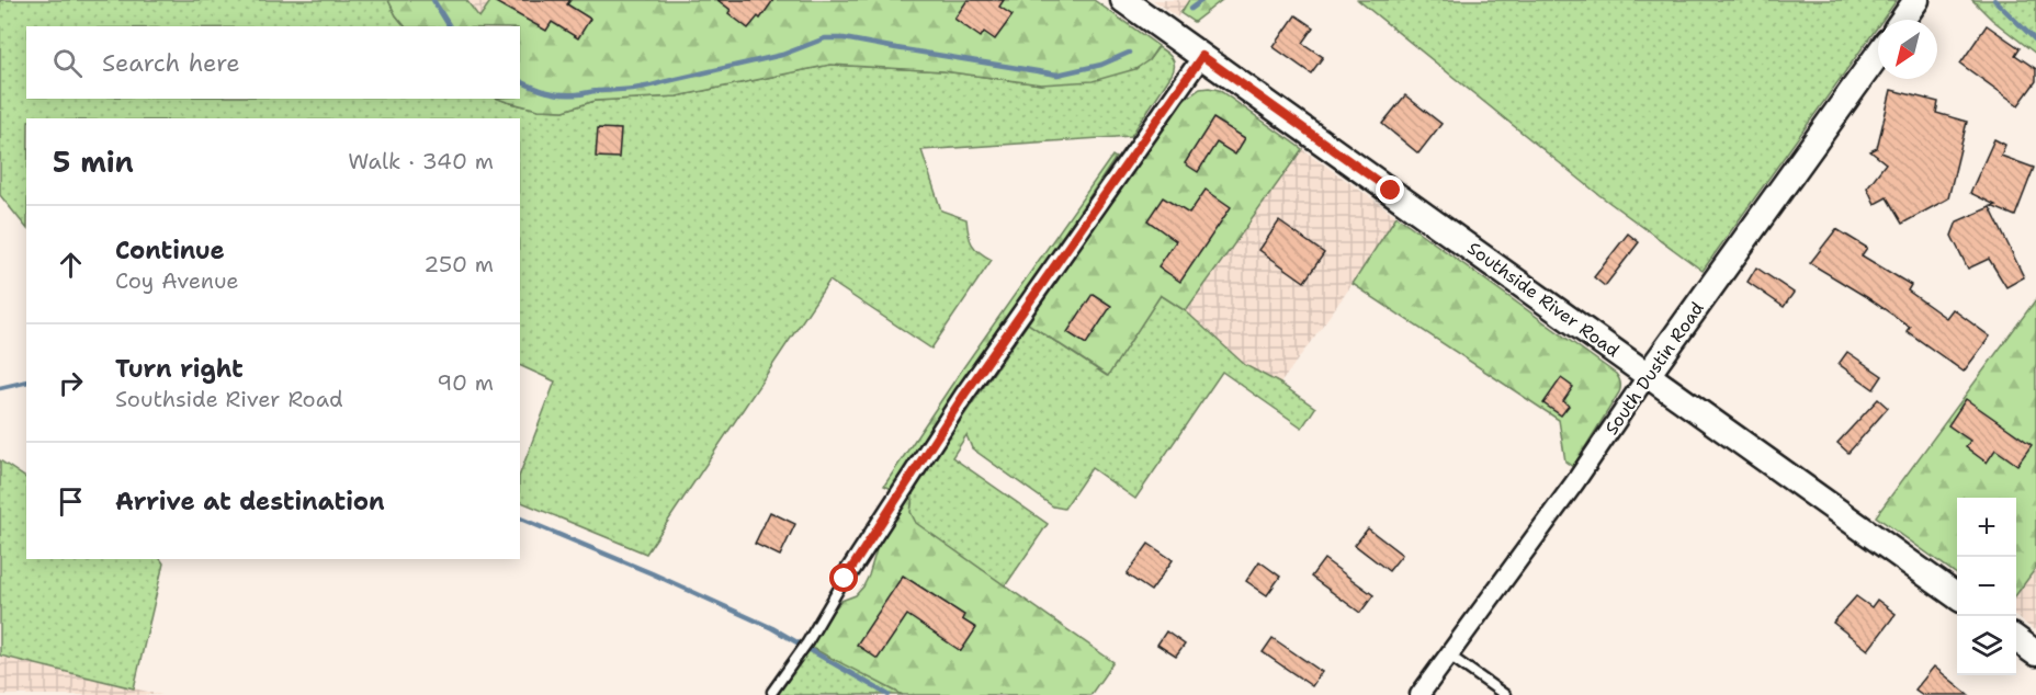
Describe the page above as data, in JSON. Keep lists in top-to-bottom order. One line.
{"streets":{"main road":["Southside River Road","South Dustin Road"]},"crossings":[["Southside River Road","South Dustin Road"]],"north":"bottom left","page":{"search":"Search here","heading":["5 min","Walk · 340 m"],"list":[["Continue","Coy Avenue","250 m"],["Turn right","Southside River Road","90 m"],"Arrive at destination"],"map_buttons":["+","−"]}}
